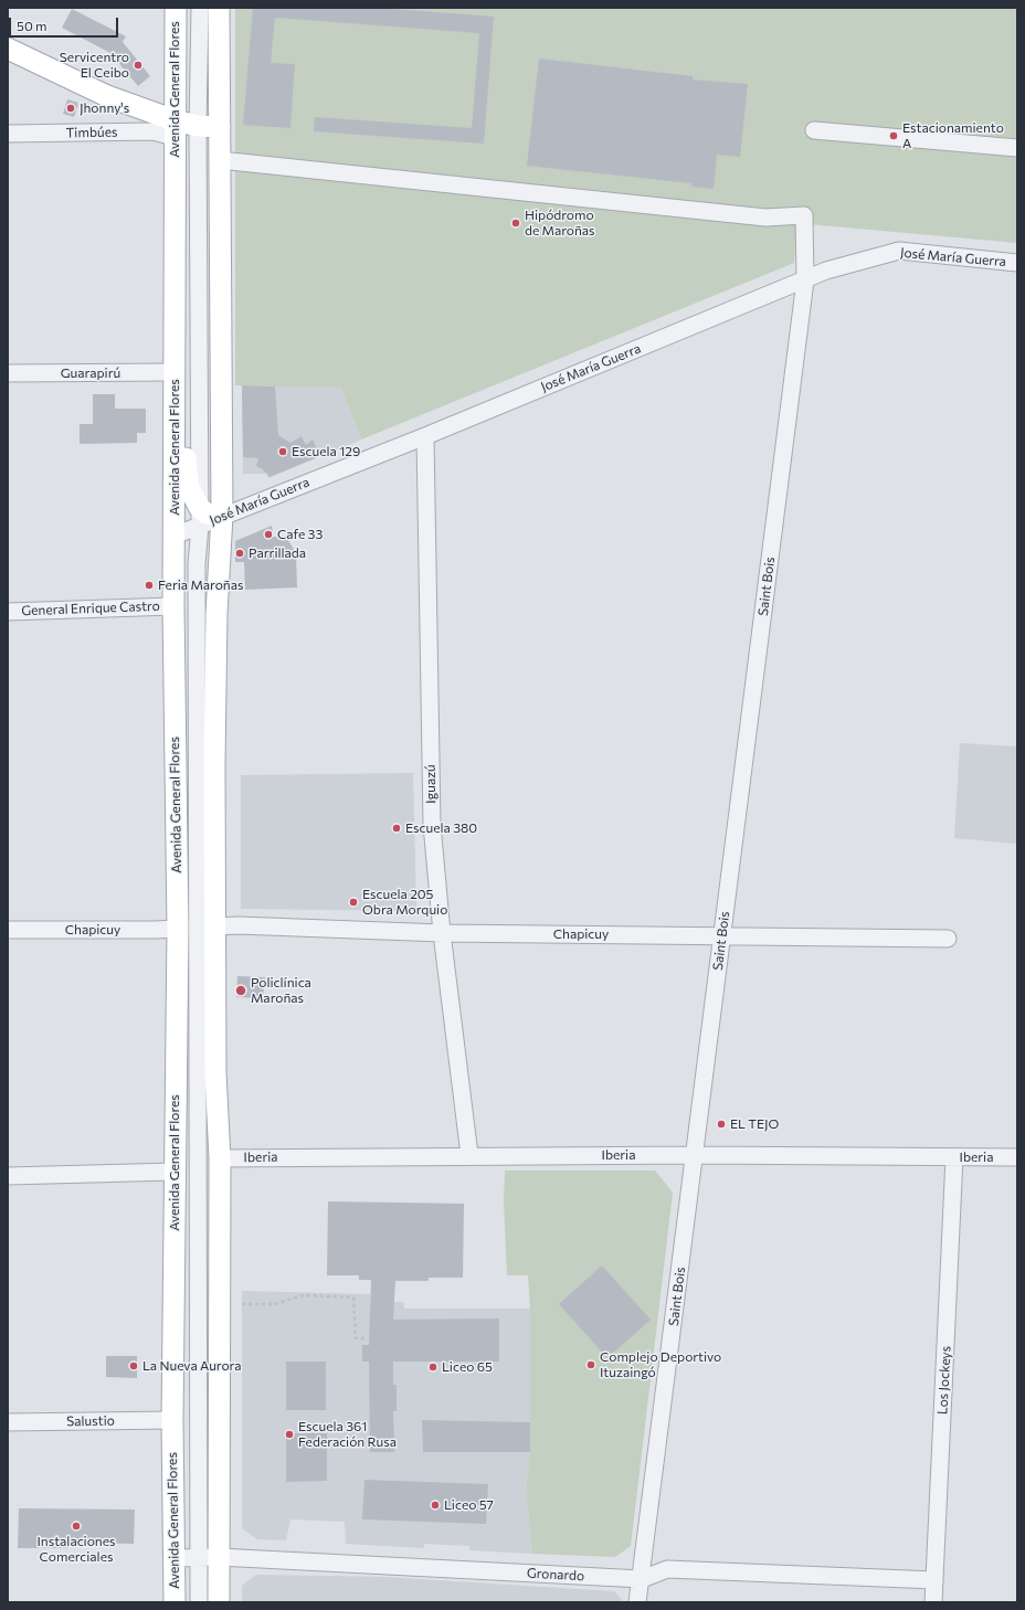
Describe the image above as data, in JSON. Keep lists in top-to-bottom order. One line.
{"streets":{"main road":["Avenida General Flores"],"street":["Timbúes","José María Guerra","Guarapirú","Saint Bois","General Enrique Castro","Iguazú","Chapicuy","Iberia","Los Jockeys","Salustio","Gronardo"]},"crossings":[["Avenida General Flores","Timbúes"],["Avenida General Flores","José María Guerra"],["Avenida General Flores","Guarapirú"],["Avenida General Flores","Saint Bois"],["Avenida General Flores","General Enrique Castro"],["Avenida General Flores","Chapicuy"],["Avenida General Flores","Iberia"],["Avenida General Flores","Salustio"],["Avenida General Flores","Gronardo"],["José María Guerra","Saint Bois"],["José María Guerra","Iguazú"],["Saint Bois","Chapicuy"],["Saint Bois","Iberia"],["Saint Bois","Gronardo"],["Iguazú","Chapicuy"],["Iguazú","Iberia"],["Iberia","Los Jockeys"],["Los Jockeys","Gronardo"]],"places":["Servicentro El Ceibo","Jhonny's","Estacionamiento A","Hipódromo de Maroñas","Escuela 129","Cafe 33","Parrillada","Feria Maroñas","Escuela 380","Escuela 205 Obra Morquio","Policlínica Maroñas","EL TEJO","Complejo Deportivo Ituzaingó","La Nueva Aurora","Liceo 65","Escuela 361 Federación Rusa","Liceo 57","Instalaciones Comerciales"],"scale_bar":"50 m"}
